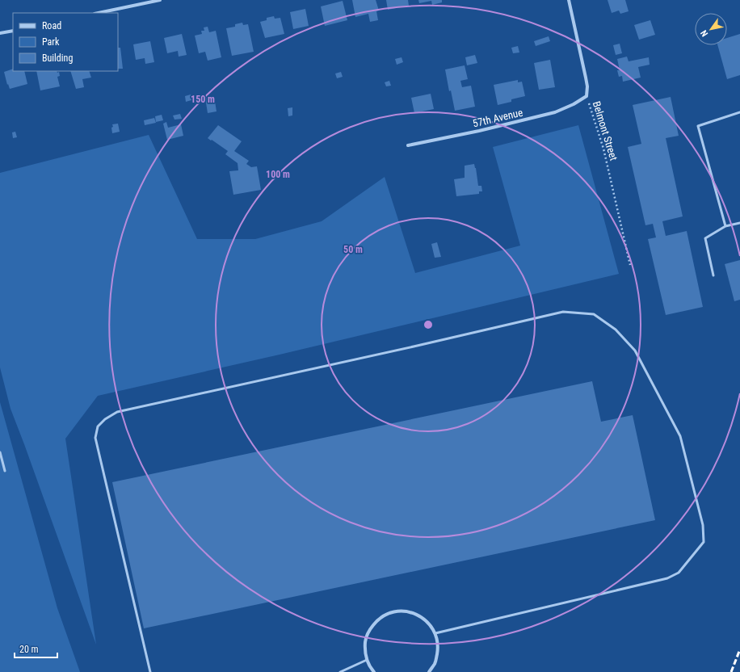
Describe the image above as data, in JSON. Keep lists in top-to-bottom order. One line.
{"streets":{"street":["57th Avenue","Belmont Street"]},"crossings":[["57th Avenue","Belmont Street"]],"legend":["Road","Park","Building"],"scale_bar":"20 m","north":"bottom left","rings":["150 m","100 m","50 m"]}
